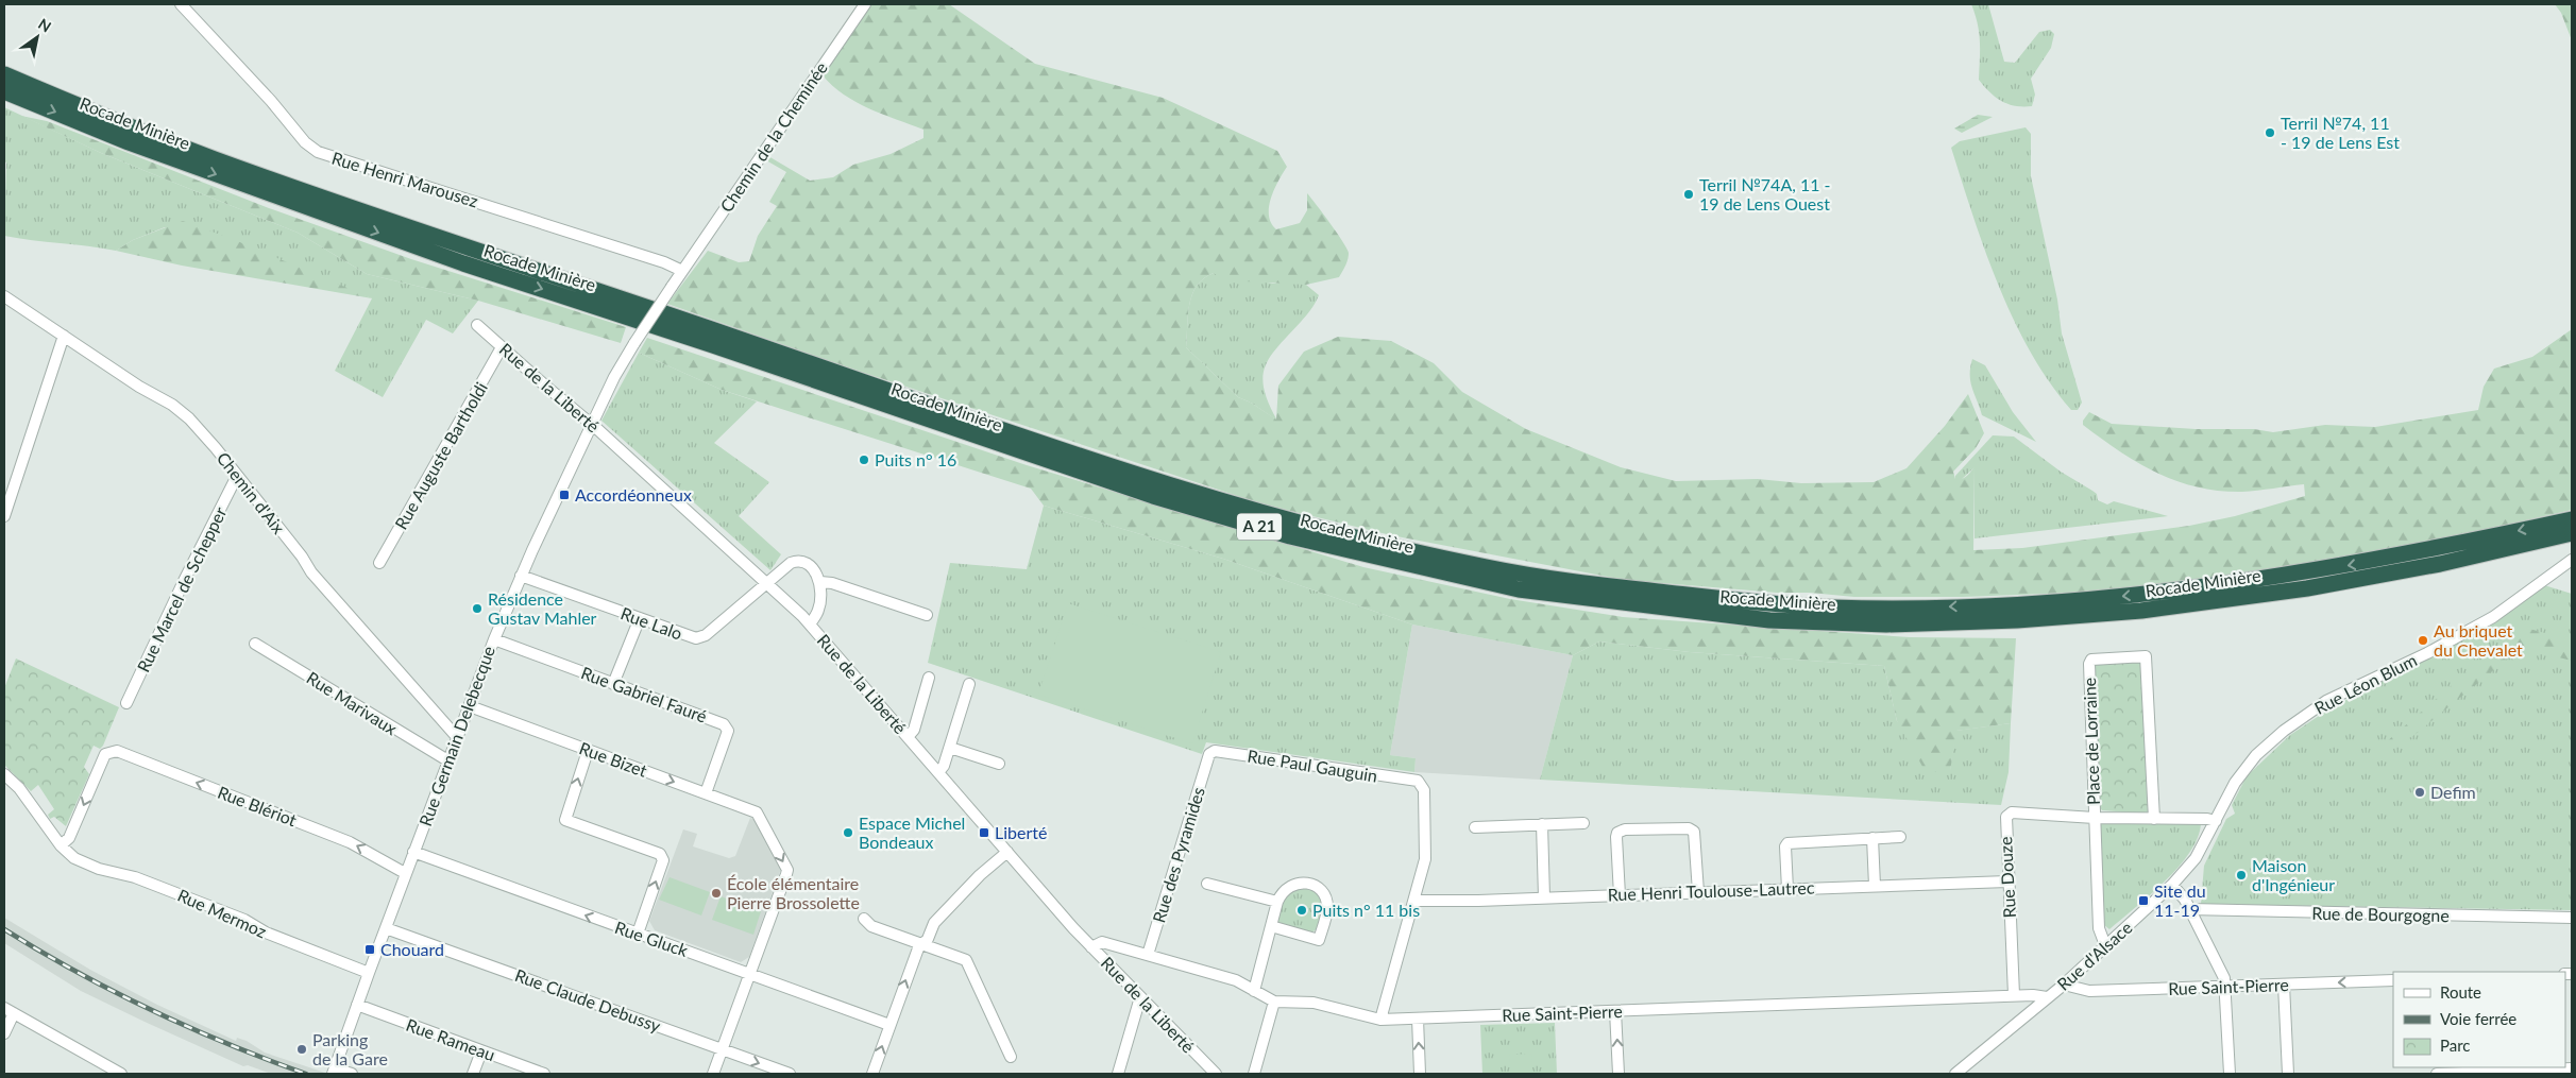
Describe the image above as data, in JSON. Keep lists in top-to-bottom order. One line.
{"streets":{"highway":["Rocade Minière","A 21"],"street":["Chemin de la Cheminée","Rue Henri Marousez","Rue de la Liberté","Rue Auguste Bartholdi","Chemin d'Aix","Rue Marcel de Schepper","Rue Lalo","Rue Léon Blum","Rue Gabriel Fauré","Rue Marivaux","Rue Germain Delebecque","Place de Lorraine","Rue Bizet","Rue Paul Gauguin","Rue Blériot","Rue des Pyramides","Rue Douze","Rue Henri Toulouse-Lautrec","Rue Mermoz","Rue de Bourgogne","Rue Gluck","Rue d'Alsace","Rue Saint-Pierre","Rue Claude Debussy","Rue Rameau"]},"crossings":[["Chemin de la Cheminée","Rue Henri Marousez"],["Chemin de la Cheminée","Rue Germain Delebecque"],["Rue Henri Marousez","Rue Germain Delebecque"],["Rue de la Liberté","Rue Auguste Bartholdi"],["Rue de la Liberté","Rue Lalo"],["Rue de la Liberté","Rue Germain Delebecque"],["Rue de la Liberté","Rue Saint-Pierre"],["Chemin d'Aix","Rue Marcel de Schepper"],["Chemin d'Aix","Rue Germain Delebecque"],["Rue Lalo","Rue Germain Delebecque"],["Rue Léon Blum","Rue d'Alsace"],["Rue Gabriel Fauré","Rue Germain Delebecque"],["Rue Gabriel Fauré","Rue Bizet"],["Rue Marivaux","Rue Germain Delebecque"],["Rue Germain Delebecque","Rue Bizet"],["Rue Germain Delebecque","Rue Blériot"],["Rue Germain Delebecque","Rue Mermoz"],["Rue Germain Delebecque","Rue Gluck"],["Rue Germain Delebecque","Rue Claude Debussy"],["Rue Germain Delebecque","Rue Rameau"],["Place de Lorraine","Rue Douze"],["Place de Lorraine","Rue d'Alsace"],["Rue Bizet","Rue Gluck"],["Rue Paul Gauguin","Rue des Pyramides"],["Rue Paul Gauguin","Rue Henri Toulouse-Lautrec"],["Rue Blériot","Rue Mermoz"],["Rue des Pyramides","Rue Saint-Pierre"],["Rue Douze","Rue Henri Toulouse-Lautrec"],["Rue Douze","Rue Saint-Pierre"],["Rue d'Alsace","Rue Saint-Pierre"]],"one_way":["Rue Blériot","Rue Gluck"],"places":{"other":["Terril №74, 11 - 19 de Lens Est","Terril №74A, 11 - 19 de Lens Ouest","Puits n° 16","Résidence Gustav Mahler","Au briquet du Chevalet","Defim","Espace Michel Bondeaux","Maison d'Ingénieur","École élémentaire Pierre Brossolette","Puits n° 11 bis","Parking de la Gare"],"transit":["Accordéonneux","Liberté","Site du 11-19","Chouard"]},"legend":["Route","Voie ferrée","Parc"],"north":"top right"}
